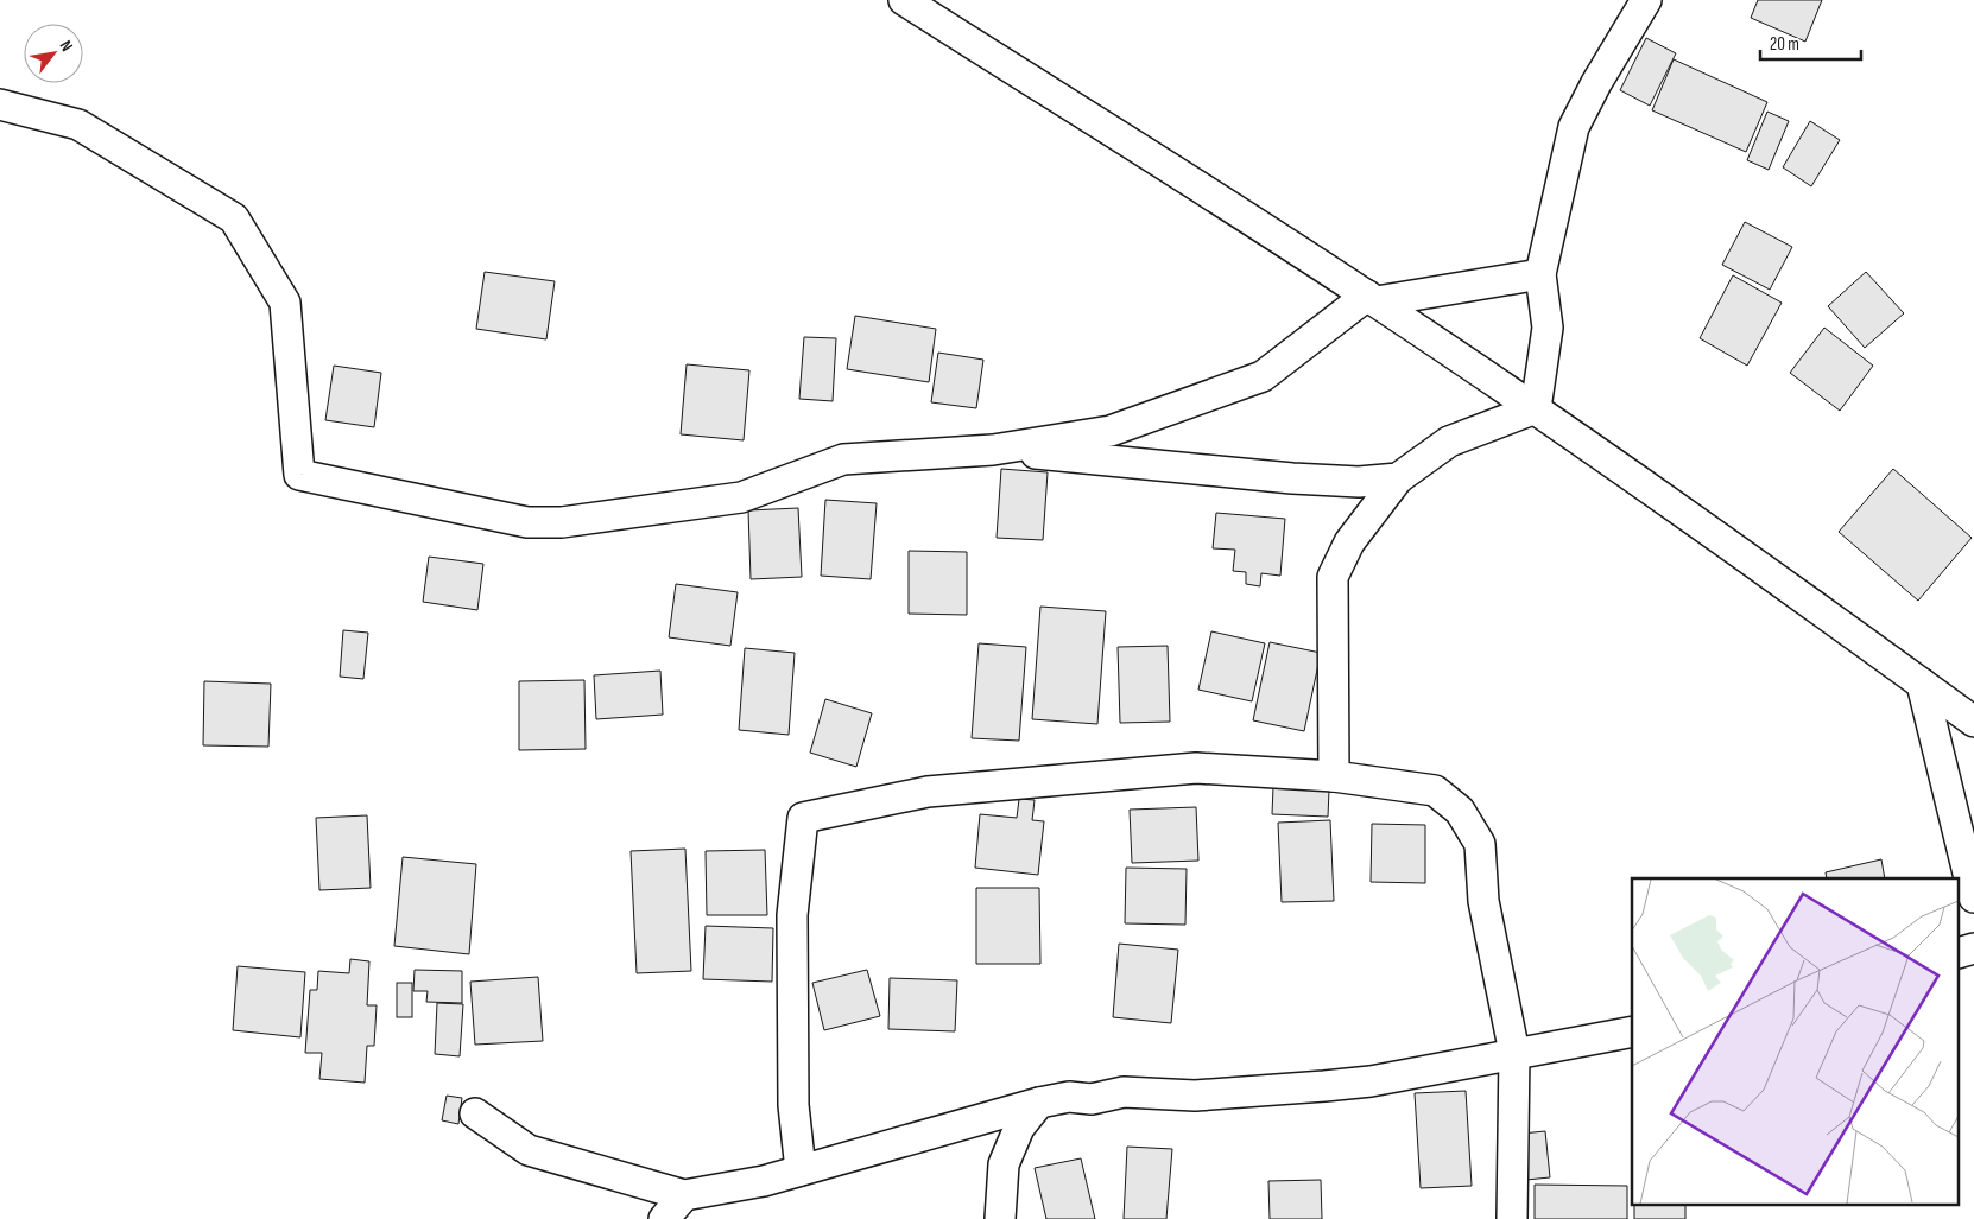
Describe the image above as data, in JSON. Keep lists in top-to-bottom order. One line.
{"scale_bar":"20 m","north":"top right"}
